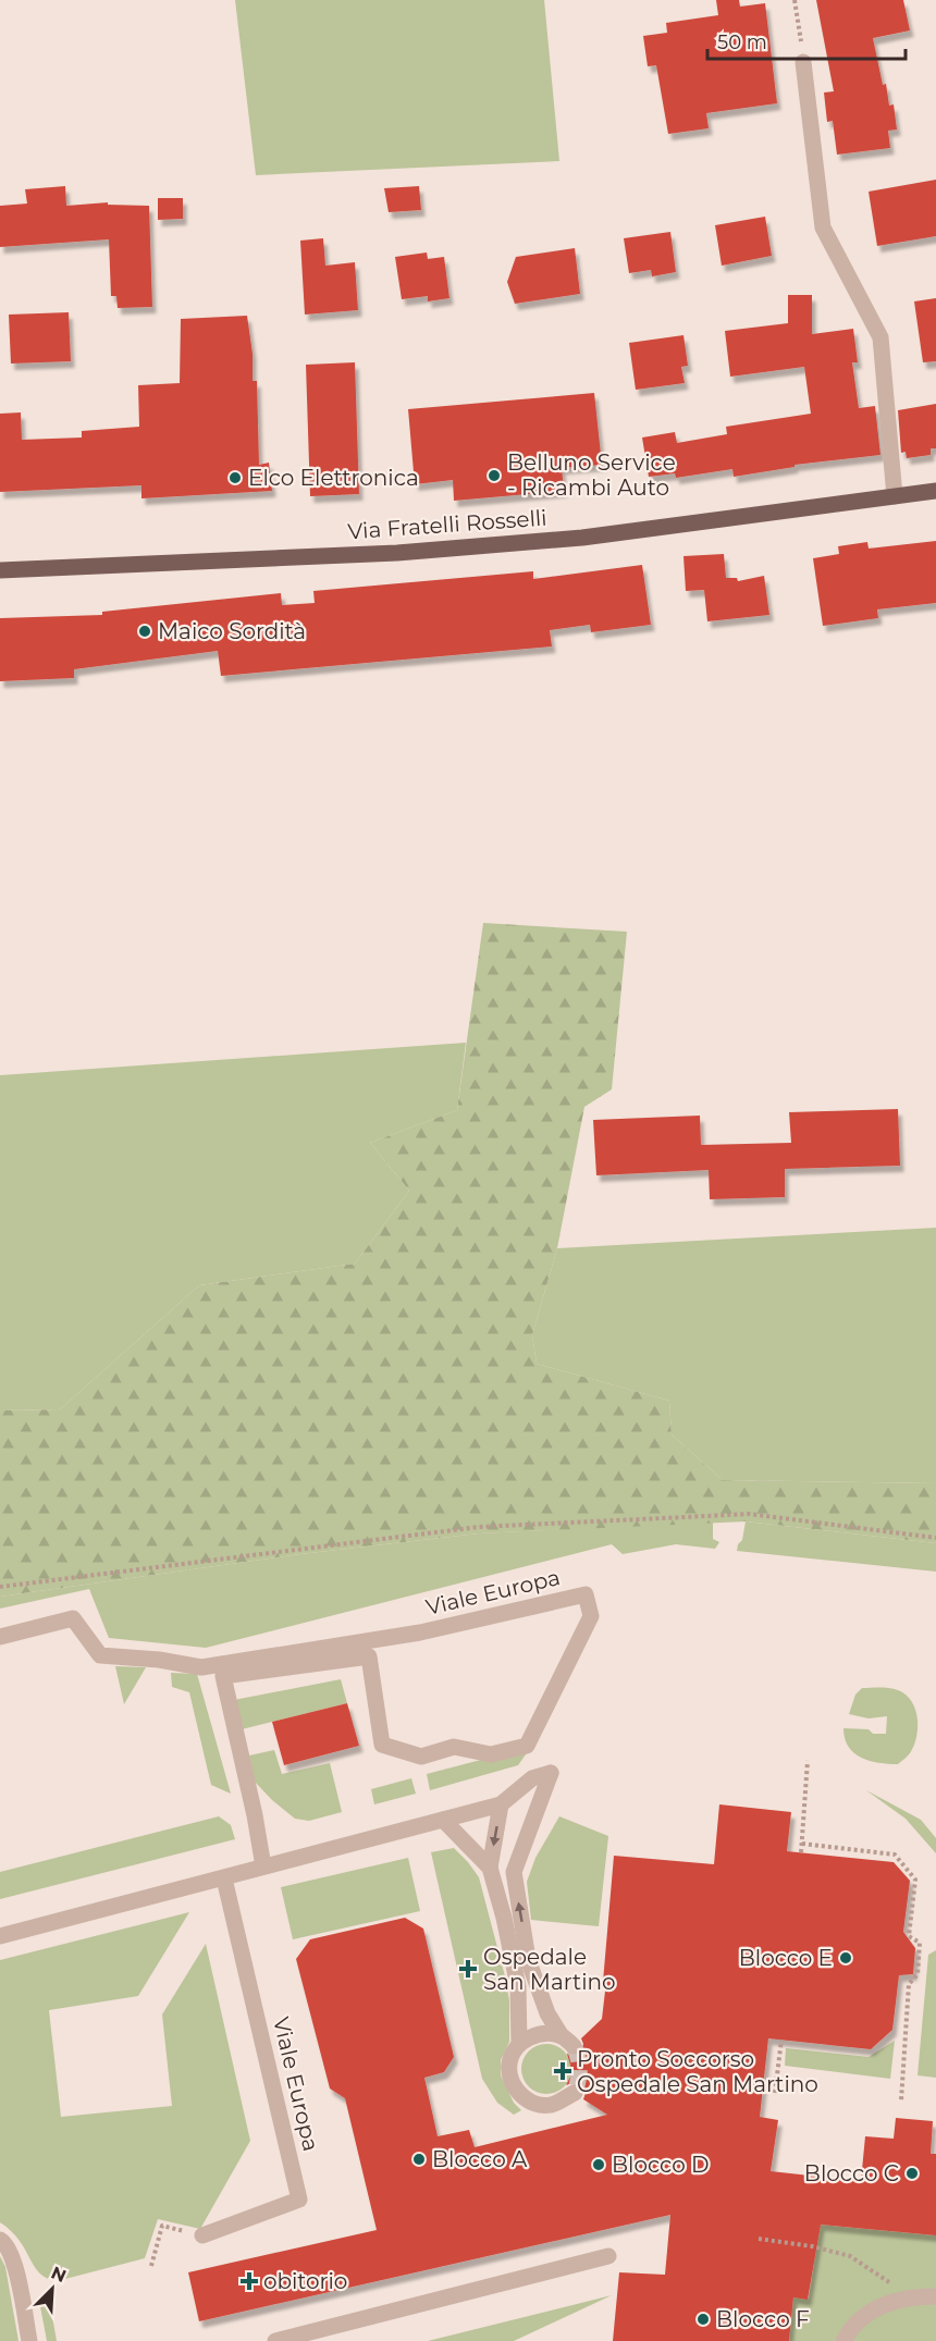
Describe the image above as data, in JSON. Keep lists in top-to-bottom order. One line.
{"streets":{"main road":["Via Fratelli Rosselli"],"street":["Viale Europa"]},"places":{"other":["Belluno Service - Ricambi Auto","Elco Elettronica","Maico Sordità","Blocco E","Blocco A","Blocco D","Blocco C","Blocco F"],"health":["Ospedale San Martino","Pronto Soccorso Ospedale San Martino","obitorio"]},"scale_bar":"50 m","north":"top right"}
